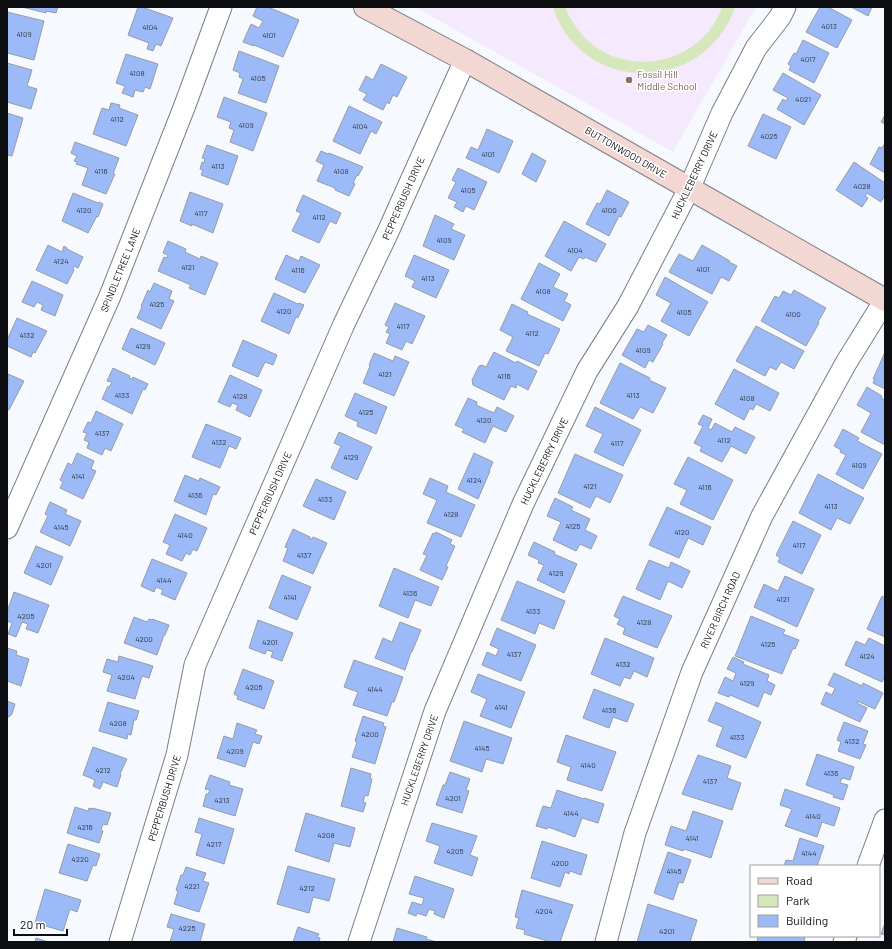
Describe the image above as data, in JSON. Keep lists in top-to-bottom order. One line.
{"streets":{"street":["BUTTONWOOD DRIVE","HUCKLEBERRY DRIVE","PEPPERBUSH DRIVE","SPINDLETREE LANE","RIVER BIRCH ROAD"]},"crossings":[["BUTTONWOOD DRIVE","HUCKLEBERRY DRIVE"],["BUTTONWOOD DRIVE","PEPPERBUSH DRIVE"],["BUTTONWOOD DRIVE","RIVER BIRCH ROAD"]],"places":["Fossil Hill Middle School"],"house_numbers":["4013","4104","4109","4101","4017","4108","4105","4021","4112","4109","4104","4025","4101","4113","4116","4108","4028","4105","4120","4100","4117","4112","4109","4104","4124","4121","4101","4116","4113","4108","4125","4120","4105","4100","4117","4112","4132","4129","4109","4121","4116","4133","4113","4128","4108","4125","4120","4137","4112","4132","4117","4129","4109","4141","4124","4121","4116","4136","4133","4113","4128","4125","4145","4120","4140","4117","4137","4201","4129","4144","4136","4141","4121","4133","4205","4128","4200","4201","4125","4137","4124","4132","4204","4129","4205","4144","4141","4136","4208","4200","4133","4132","4145","4209","4140","4212","4136","4137","4201","4213","4144","4140","4216","4208","4141","4217","4205","4144","4220","4200","4145","4221","4212","4204","4225","4201"],"legend":["Road","Park","Building"],"scale_bar":"20 m"}
